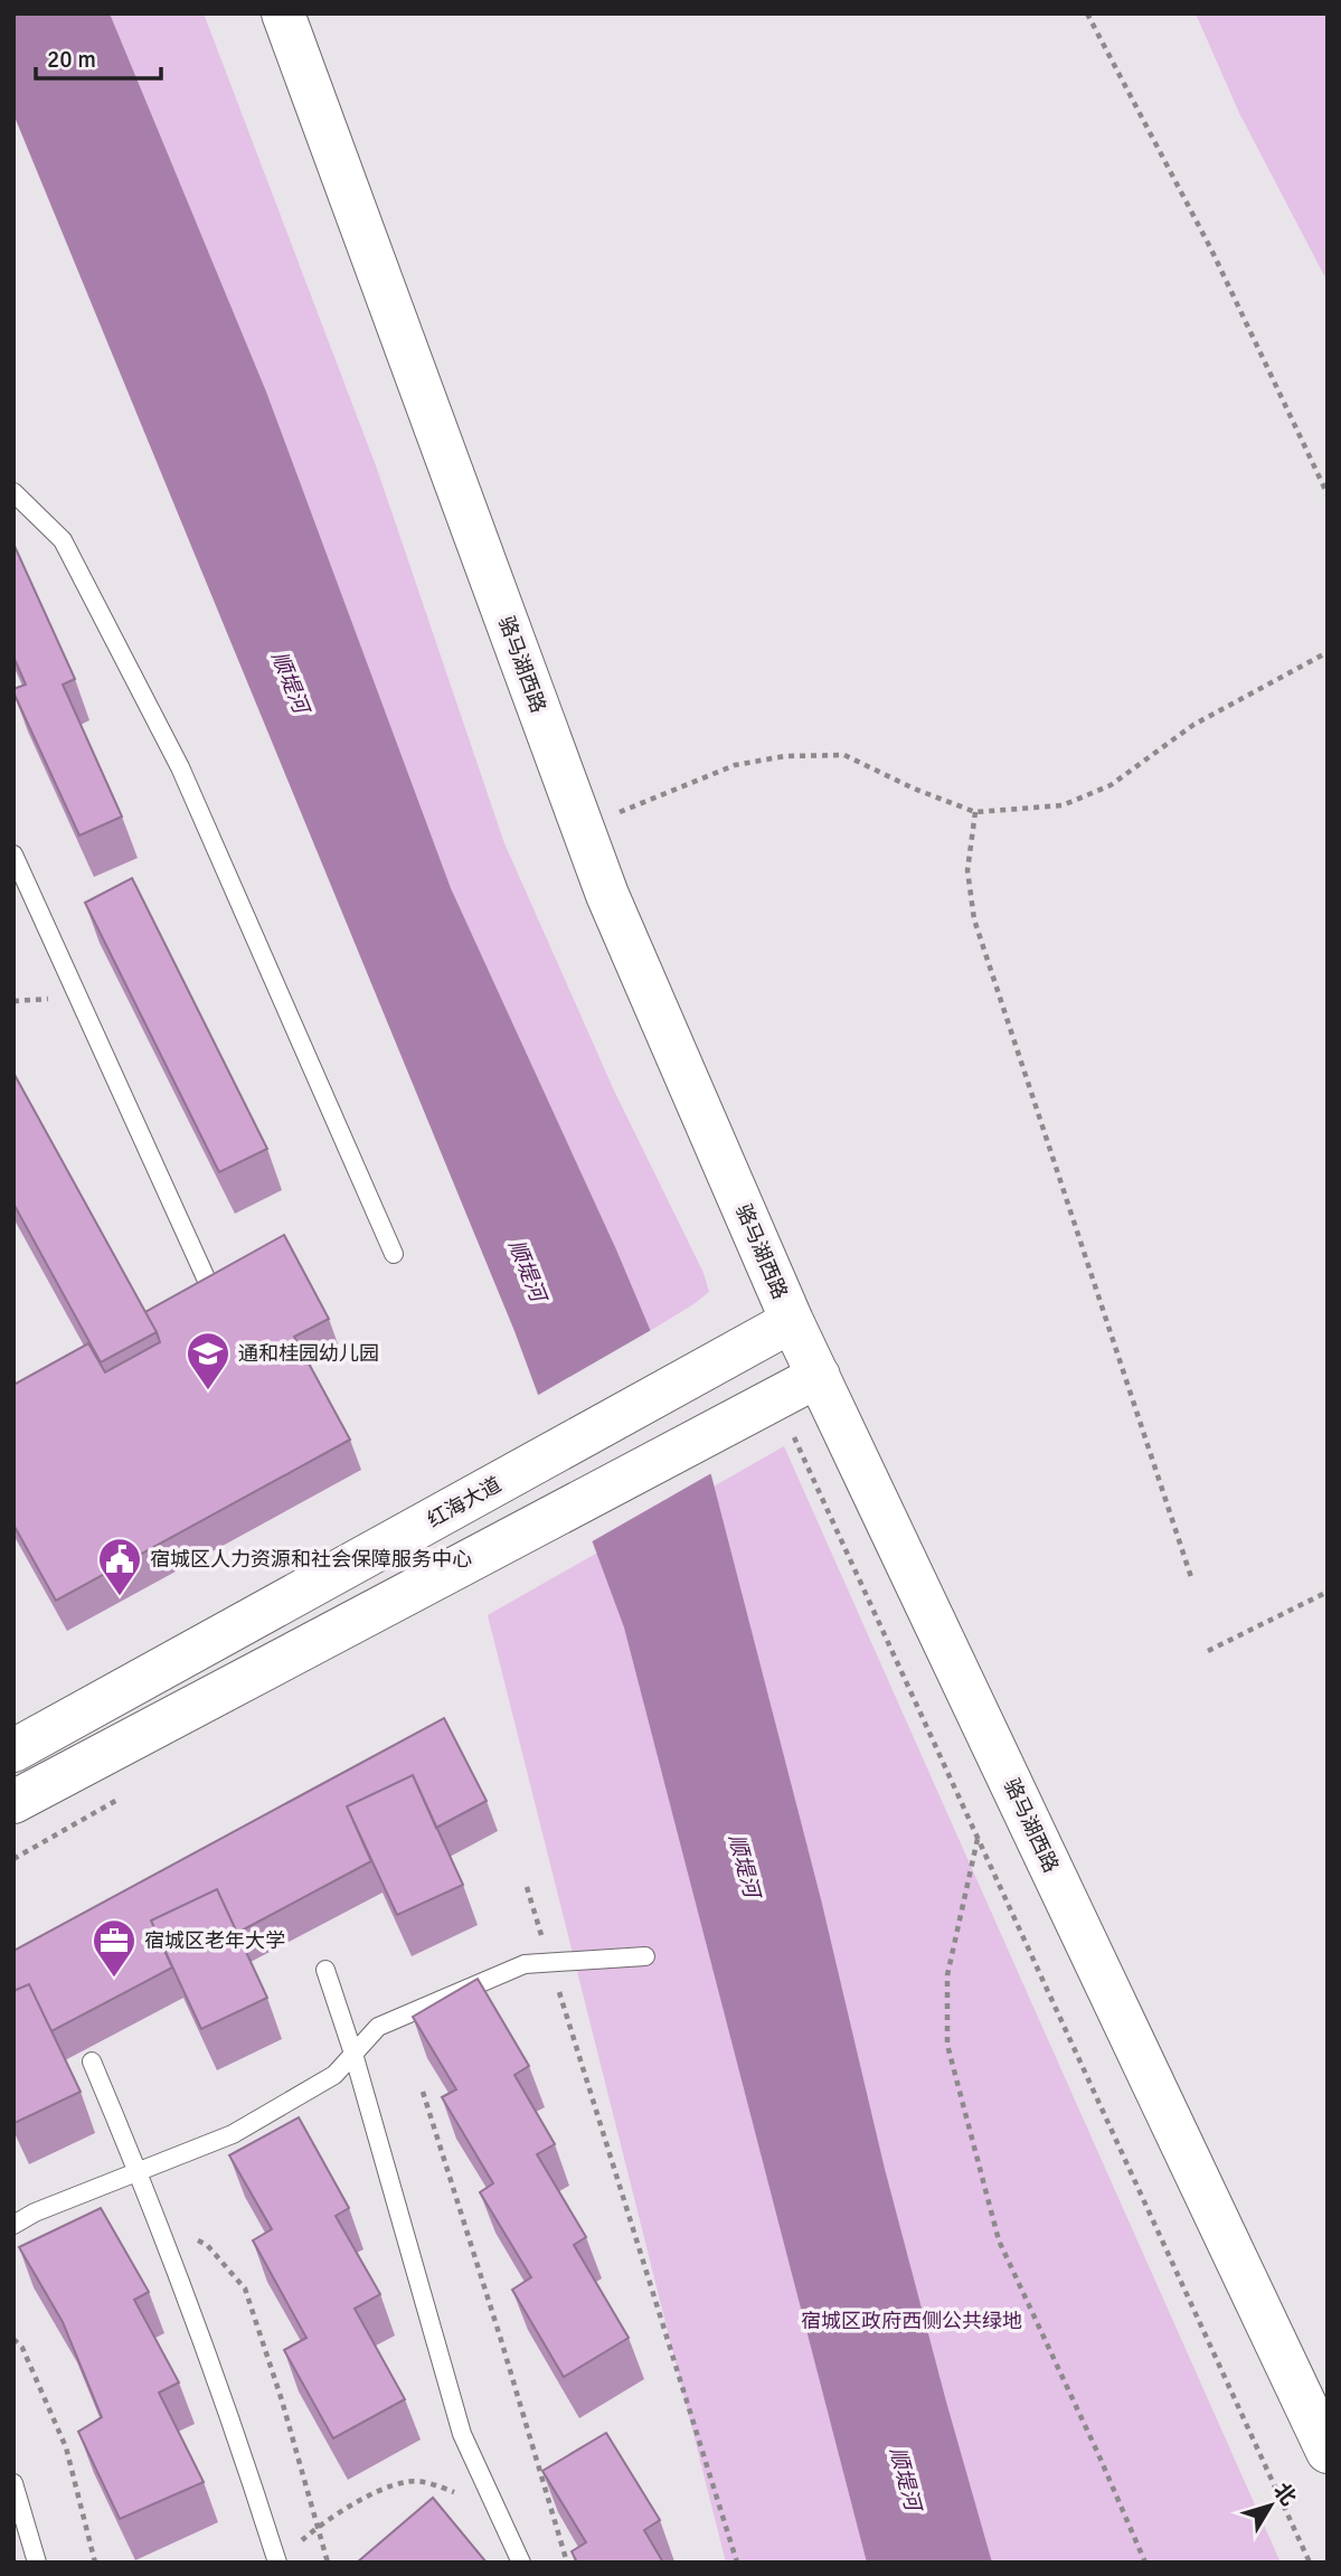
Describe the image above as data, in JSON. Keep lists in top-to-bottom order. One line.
{"streets":{"street":["骆马湖西路","红海大道"]},"crossings":[["骆马湖西路","红海大道"]],"water":["顺堤河"],"parks":["宿城区政府西侧公共绿地"],"places":{"school or university":["通和桂园幼儿园"],"public building":["宿城区人力资源和社会保障服务中心"],"office":["宿城区老年大学"]},"scale_bar":"20 m","north":"top right"}
